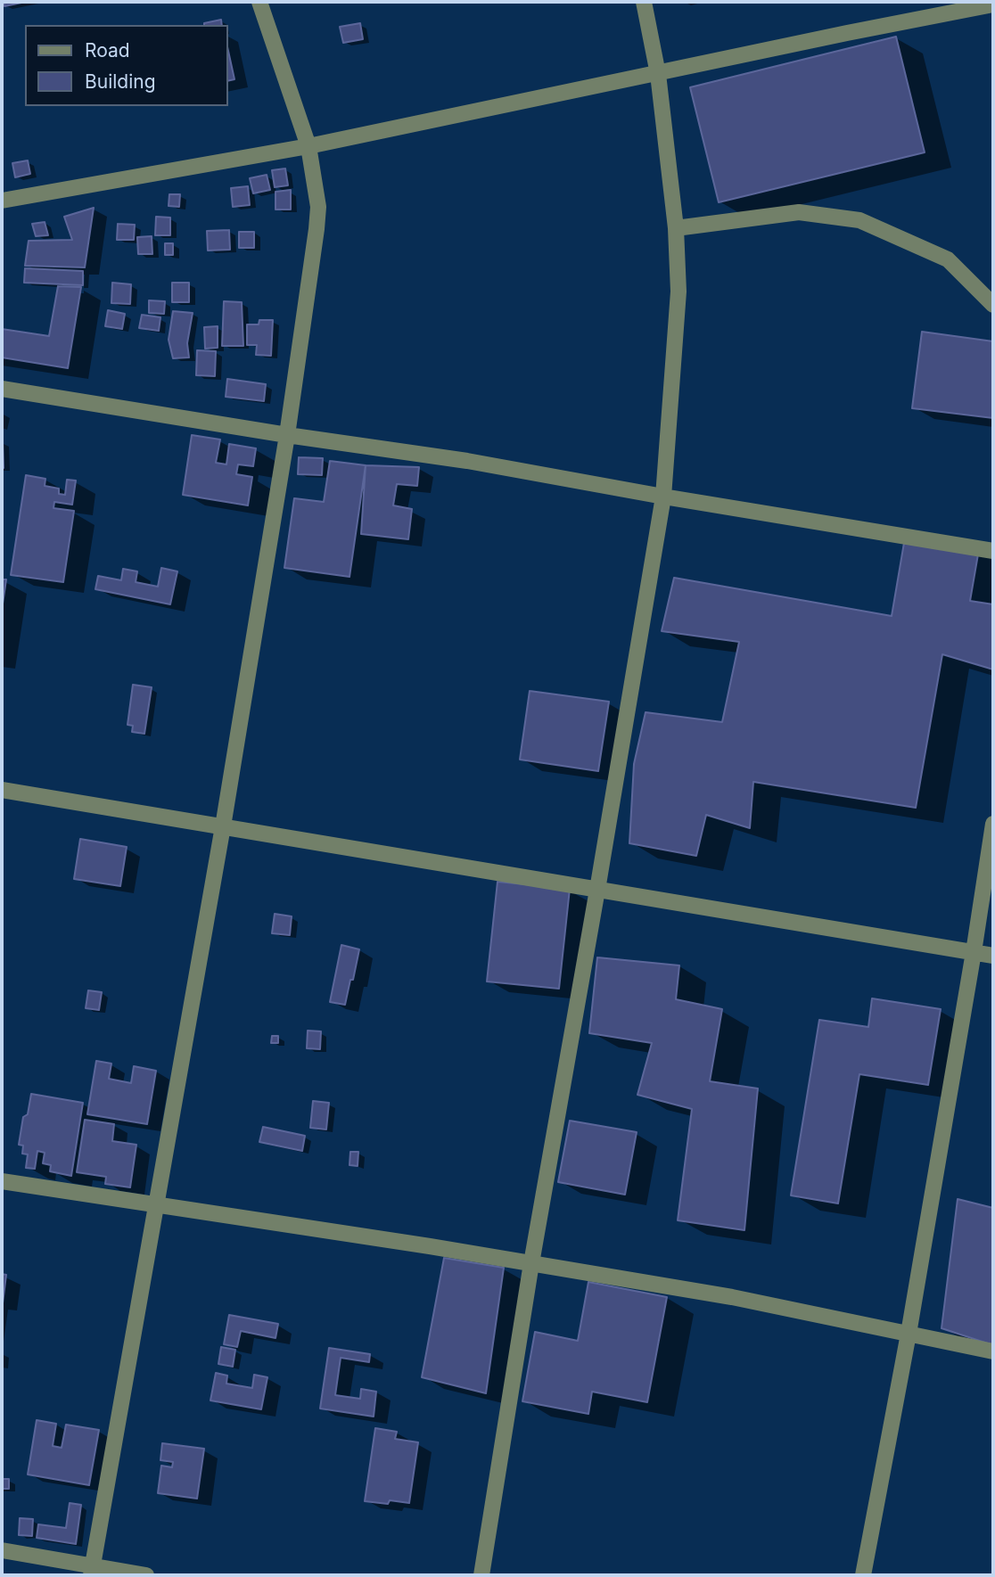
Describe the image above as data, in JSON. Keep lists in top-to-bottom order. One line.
{"legend":["Road","Building"]}
